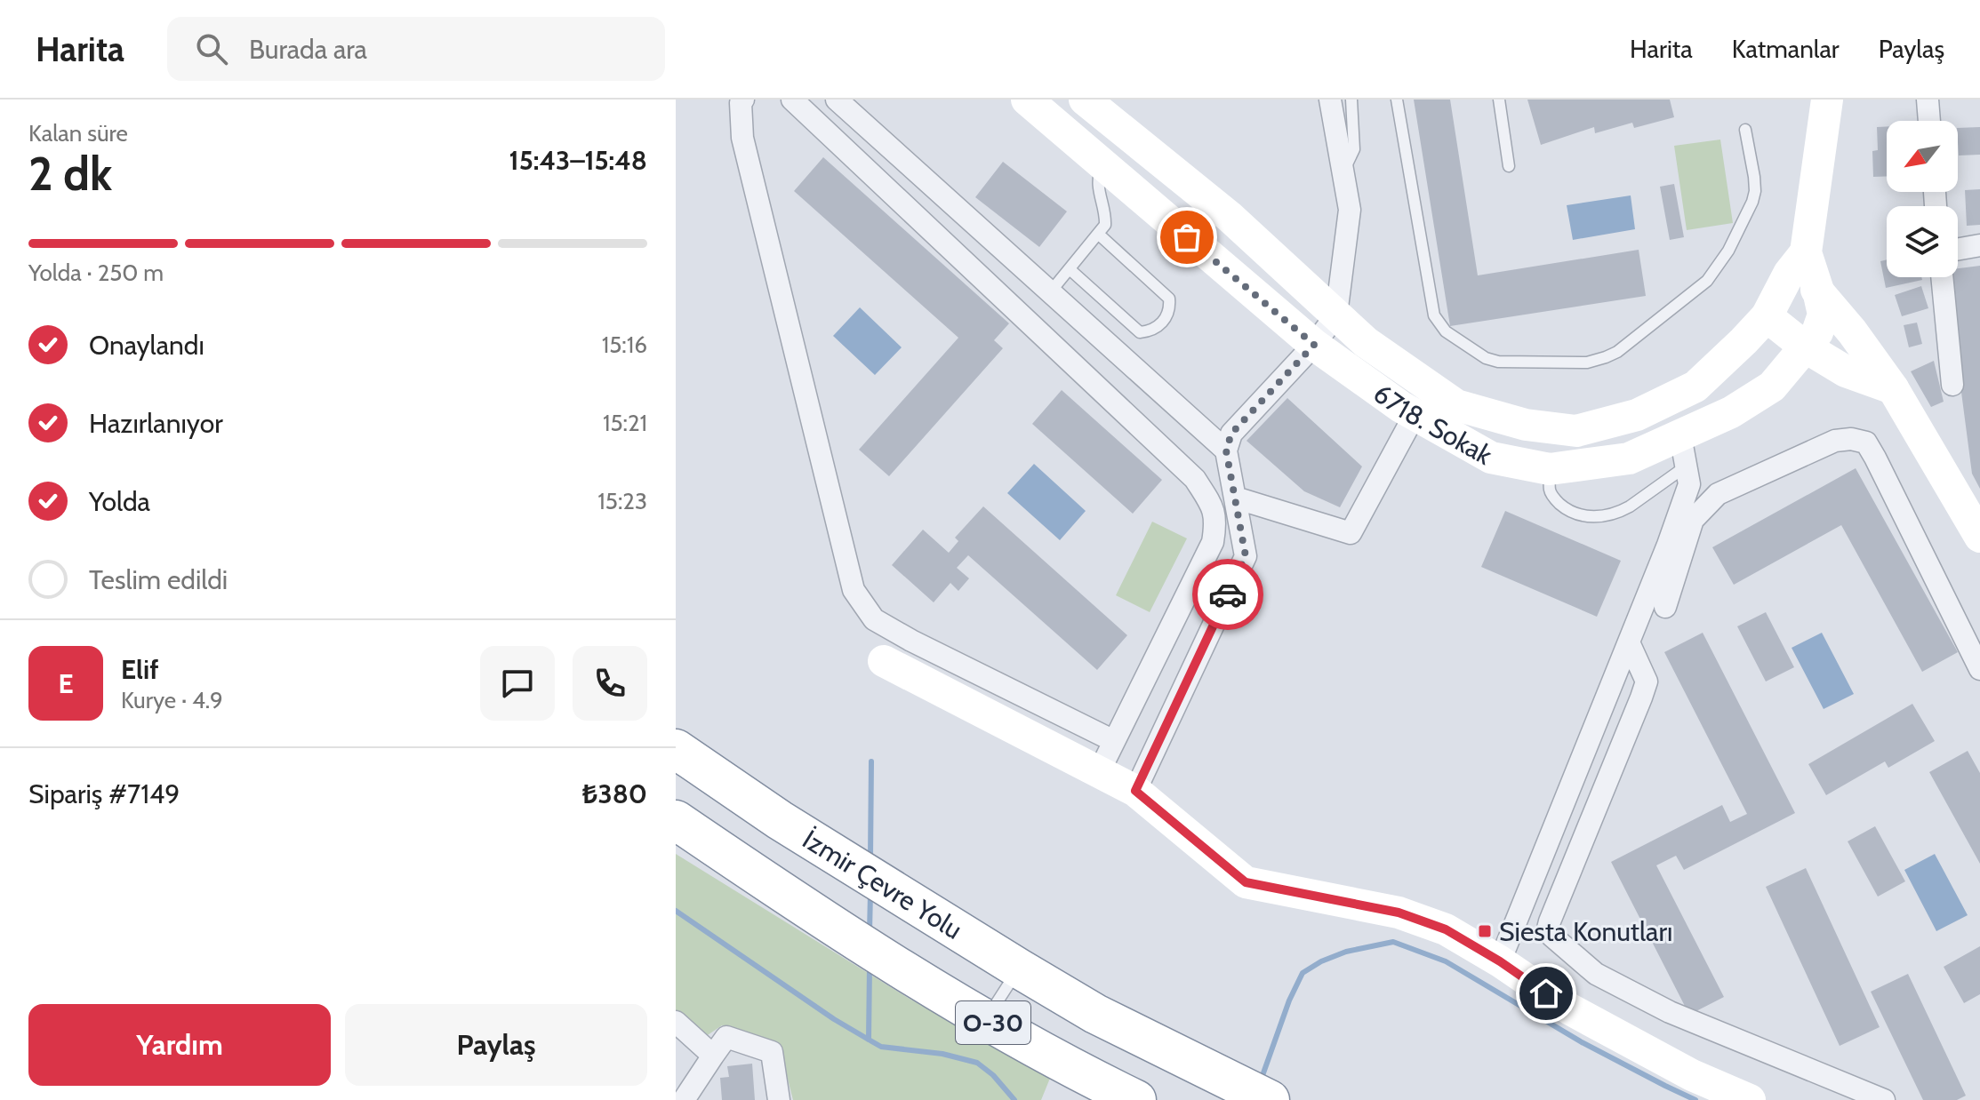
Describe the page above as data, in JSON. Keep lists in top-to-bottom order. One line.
{"streets":{"highway":["İzmir Çevre Yolu","O-30"],"street":["6718. Sokak"]},"places":{"transit":["Siesta Konutları"]},"north":"bottom left","page":{"header":"Harita","search":"Burada ara","nav":["Harita","Katmanlar","Paylaş"],"heading":["2 dk","Kalan süre","15:43–15:48"],"panel":["Elif","Kurye · 4.9","Sipariş #7149","₺380"],"bar":"Yolda · 250 m","list":[["Onaylandı","15:16"],["Hazırlanıyor","15:21"],["Yolda","15:23"],"Teslim edildi"],"round":"E","buttons":["Yardım","Paylaş"]}}
